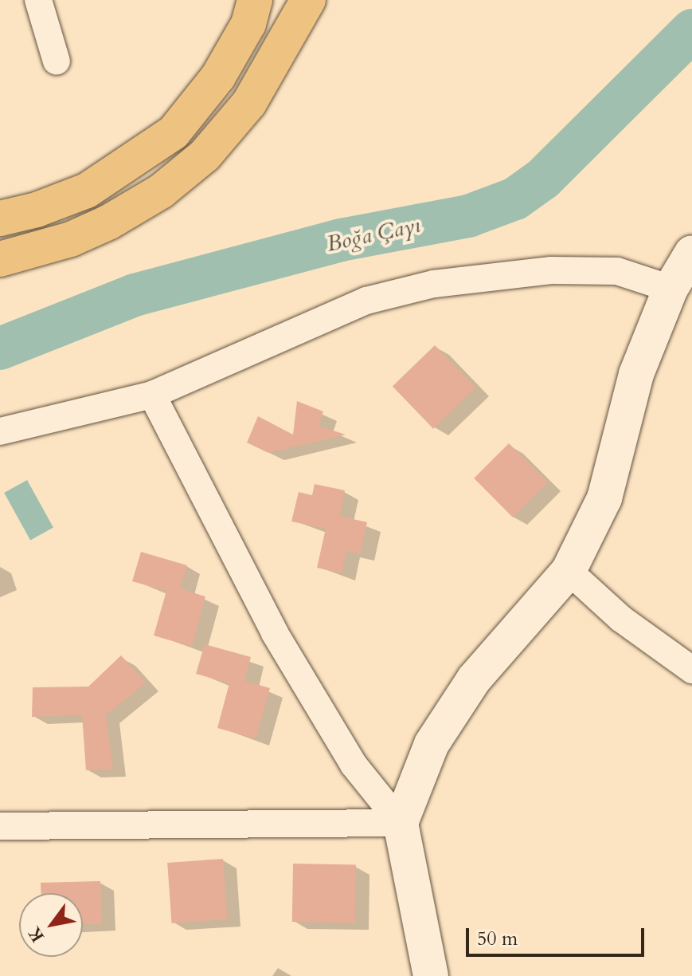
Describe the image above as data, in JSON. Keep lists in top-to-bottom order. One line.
{"water":["Boğa Çayı"],"scale_bar":"50 m","north":"bottom left"}
